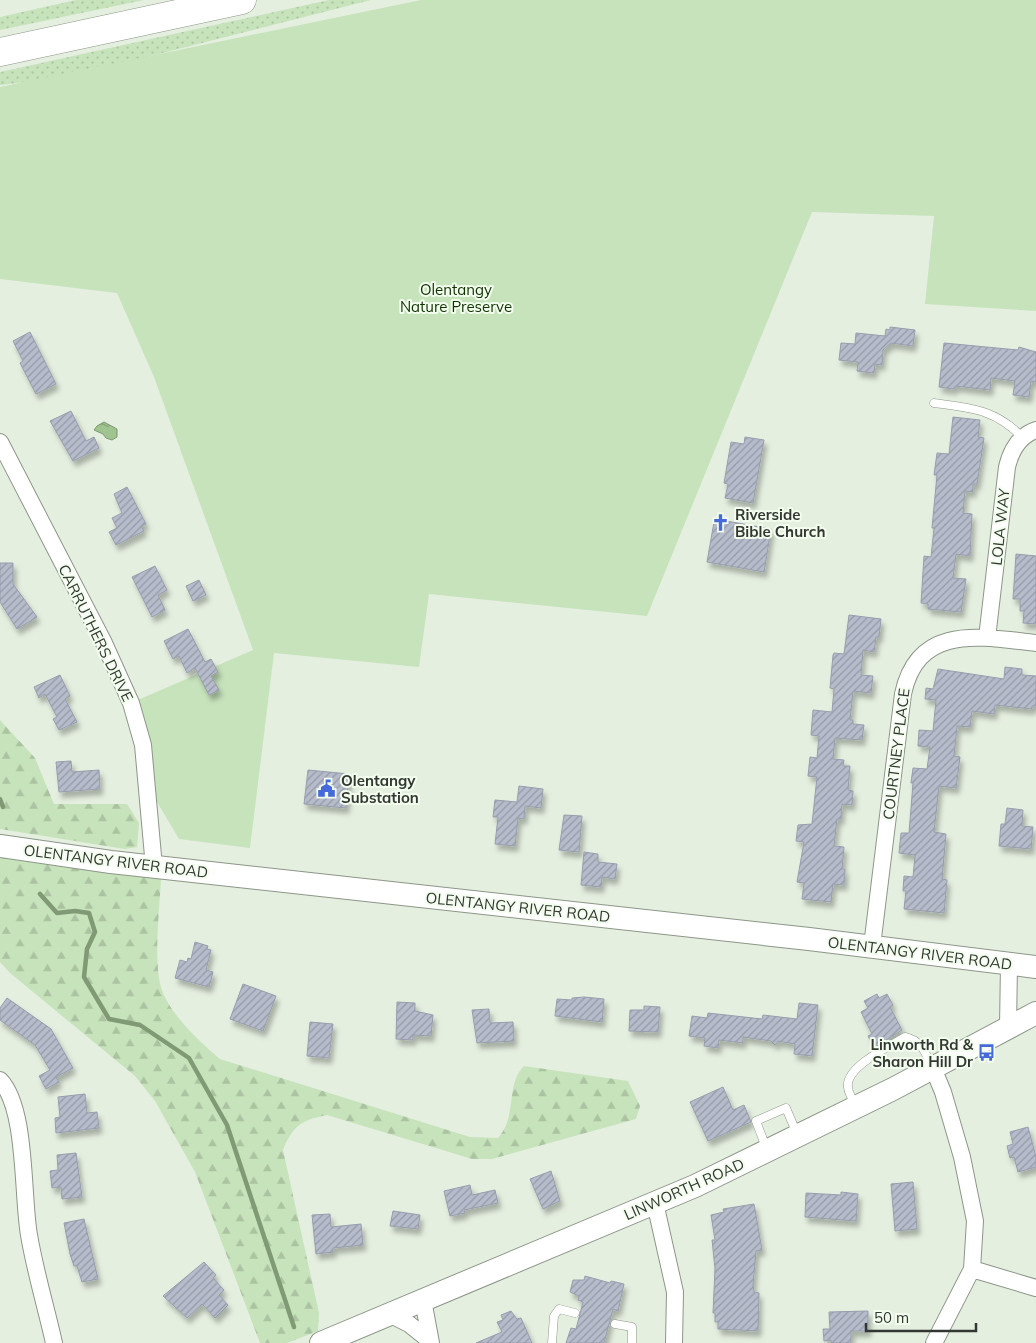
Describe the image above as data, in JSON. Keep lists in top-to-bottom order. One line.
{"streets":{"main road":["OLENTANGY RIVER ROAD","LINWORTH ROAD"],"street":["LOLA WAY","CARRUTHERS DRIVE","COURTNEY PLACE"]},"crossings":[["LOLA WAY","COURTNEY PLACE"],["CARRUTHERS DRIVE","OLENTANGY RIVER ROAD"],["COURTNEY PLACE","OLENTANGY RIVER ROAD"]],"parks":["Olentangy Nature Preserve"],"places":{"church":["Riverside Bible Church"],"public building":["Olentangy Substation"],"bus stop":["Linworth Rd & Sharon Hill Dr"]},"scale_bar":"50 m"}
